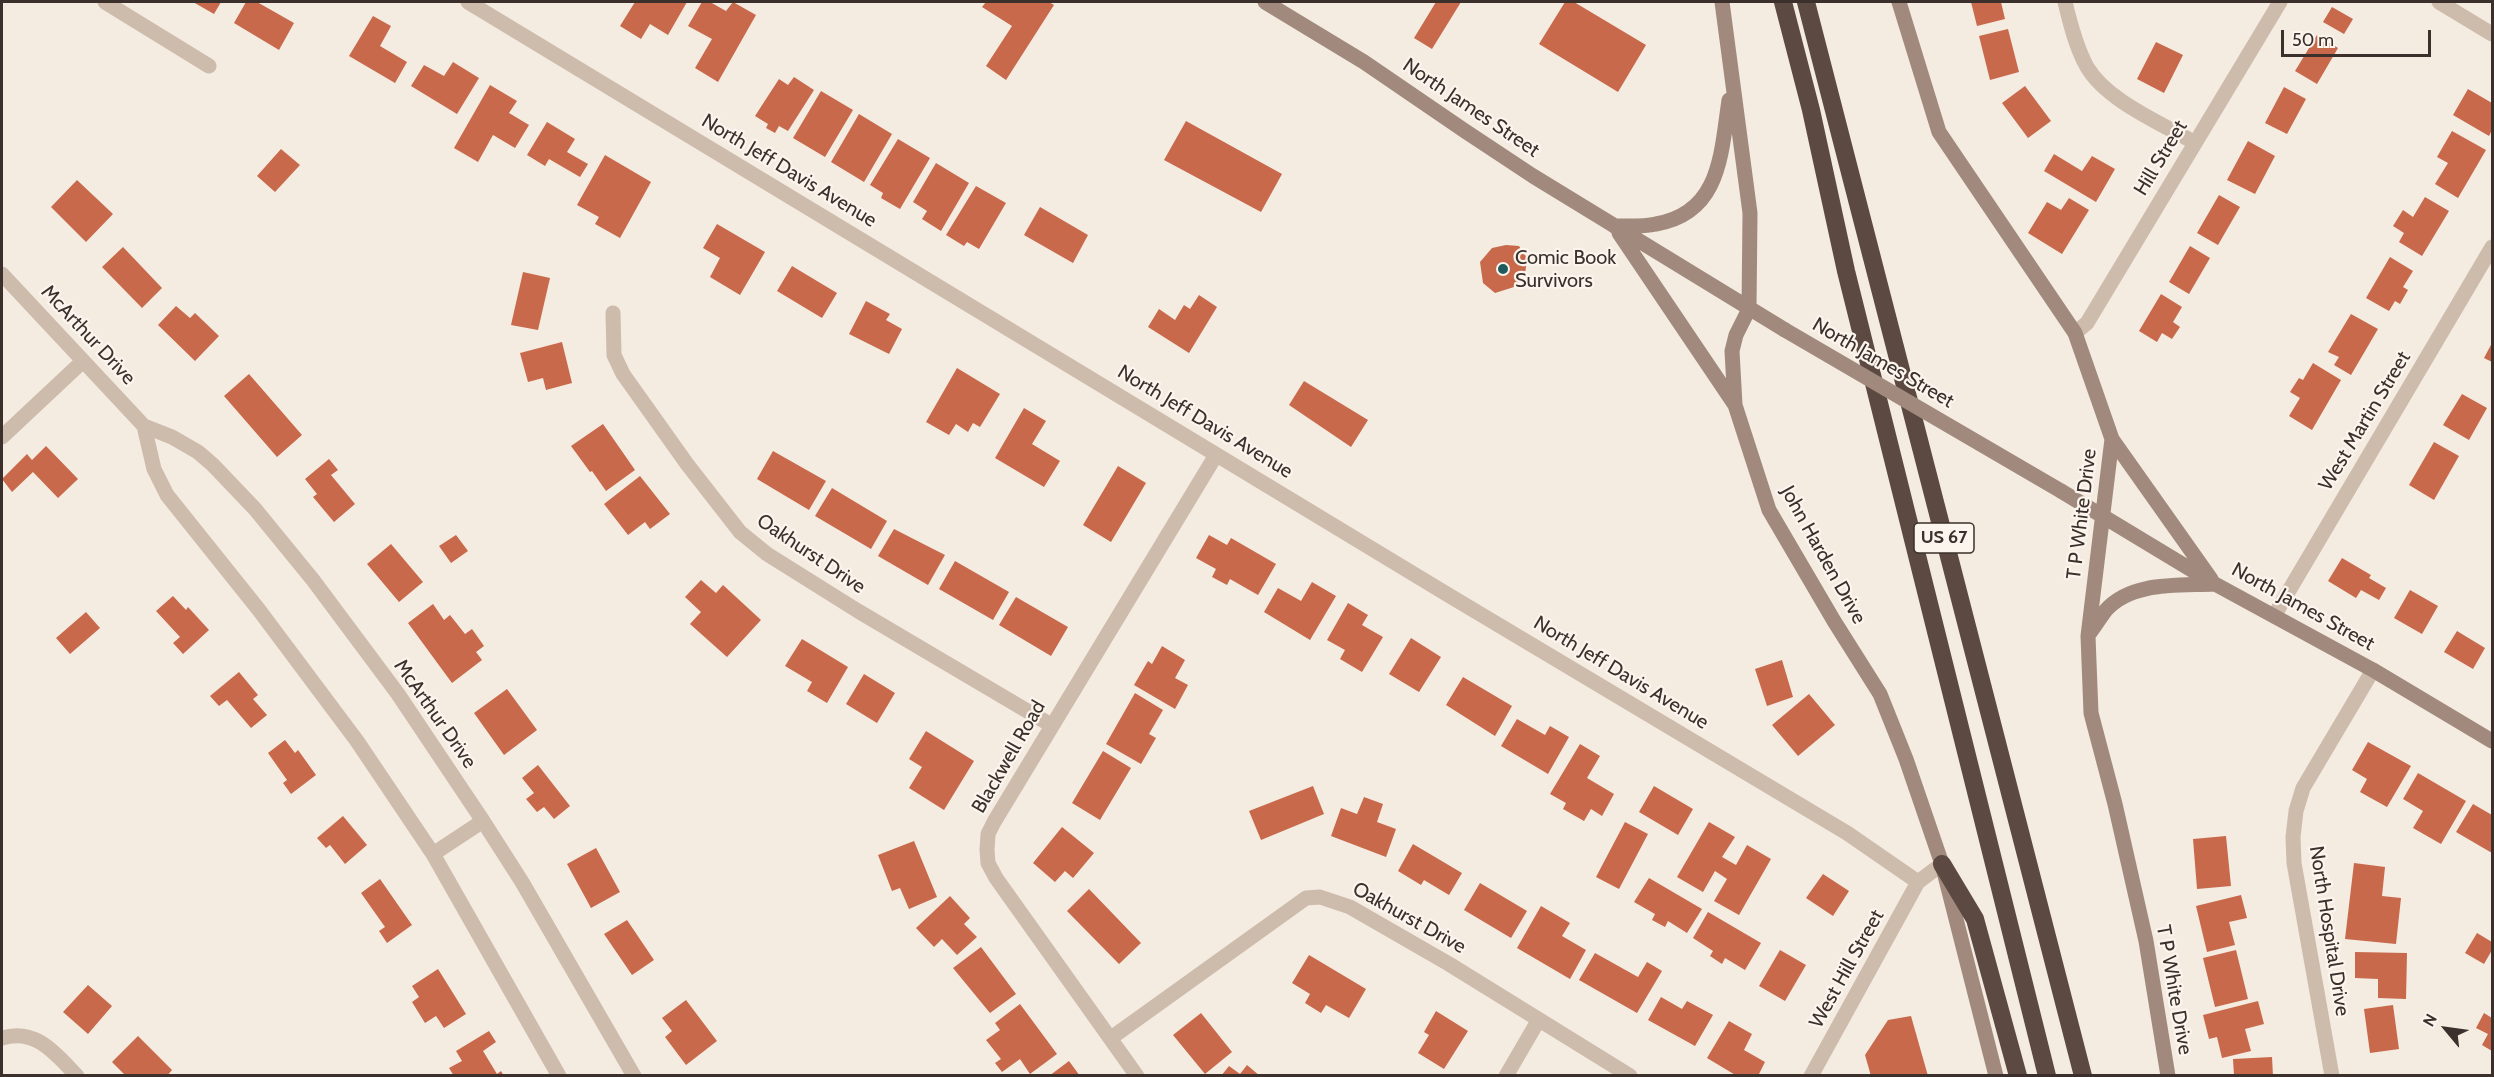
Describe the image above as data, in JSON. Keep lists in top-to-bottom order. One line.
{"streets":{"highway":["US 67"],"main road":["North James Street","T P White Drive","John Harden Drive"],"street":["Hill Street","North Jeff Davis Avenue","McArthur Drive","West Martin Street","Oakhurst Drive","Blackwell Road","North Hospital Drive","West Hill Street"]},"crossings":[["North James Street","West Martin Street"],["North James Street","T P White Drive"],["North James Street","John Harden Drive"],["North James Street","North Hospital Drive"],["Hill Street","T P White Drive"],["North Jeff Davis Avenue","Blackwell Road"],["North Jeff Davis Avenue","West Hill Street"],["Oakhurst Drive","Blackwell Road"]],"places":["Comic Book Survivors"],"scale_bar":"50 m","north":"top left"}
